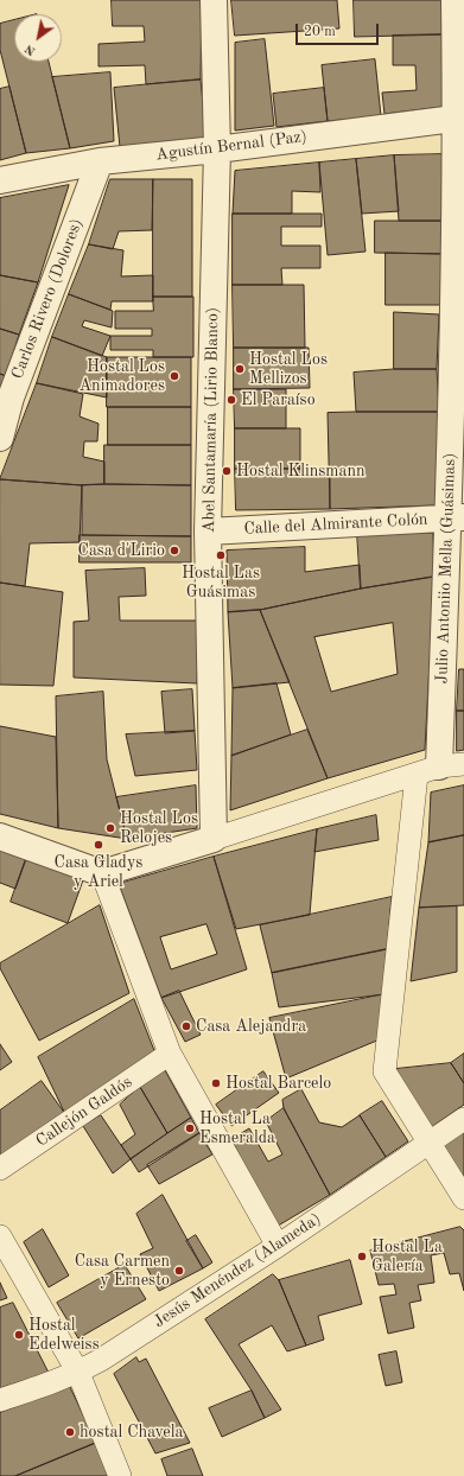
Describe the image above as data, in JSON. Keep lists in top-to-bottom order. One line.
{"streets":{"street":["Agustín Bernal (Paz)","Carlos Rivero (Dolores)","Abel Santamaría (Lirio Blanco)","Calle del Almirante Colón","Julio Antoniio Mella (Guásimas)","Callejón Galdós","Jesús Menéndez (Alameda)"]},"crossings":[["Agustín Bernal (Paz)","Carlos Rivero (Dolores)"],["Agustín Bernal (Paz)","Abel Santamaría (Lirio Blanco)"],["Agustín Bernal (Paz)","Julio Antoniio Mella (Guásimas)"],["Abel Santamaría (Lirio Blanco)","Calle del Almirante Colón"],["Calle del Almirante Colón","Julio Antoniio Mella (Guásimas)"]],"places":["Hostal Los Mellizos","Hostal Los Animadores","El Paraíso","Hostal Klinsmann","Casa d'Lirio","Hostal Las Guásimas","Hostal Los Relojes","Casa Gladys y Ariel","Casa Alejandra","Hostal Barcelo","Hostal La Esmeralda","Hostal La Galería","Casa Carmen y Ernesto","Hostal Edelweiss","hostal Chavela"],"scale_bar":"20 m","north":"bottom left"}
